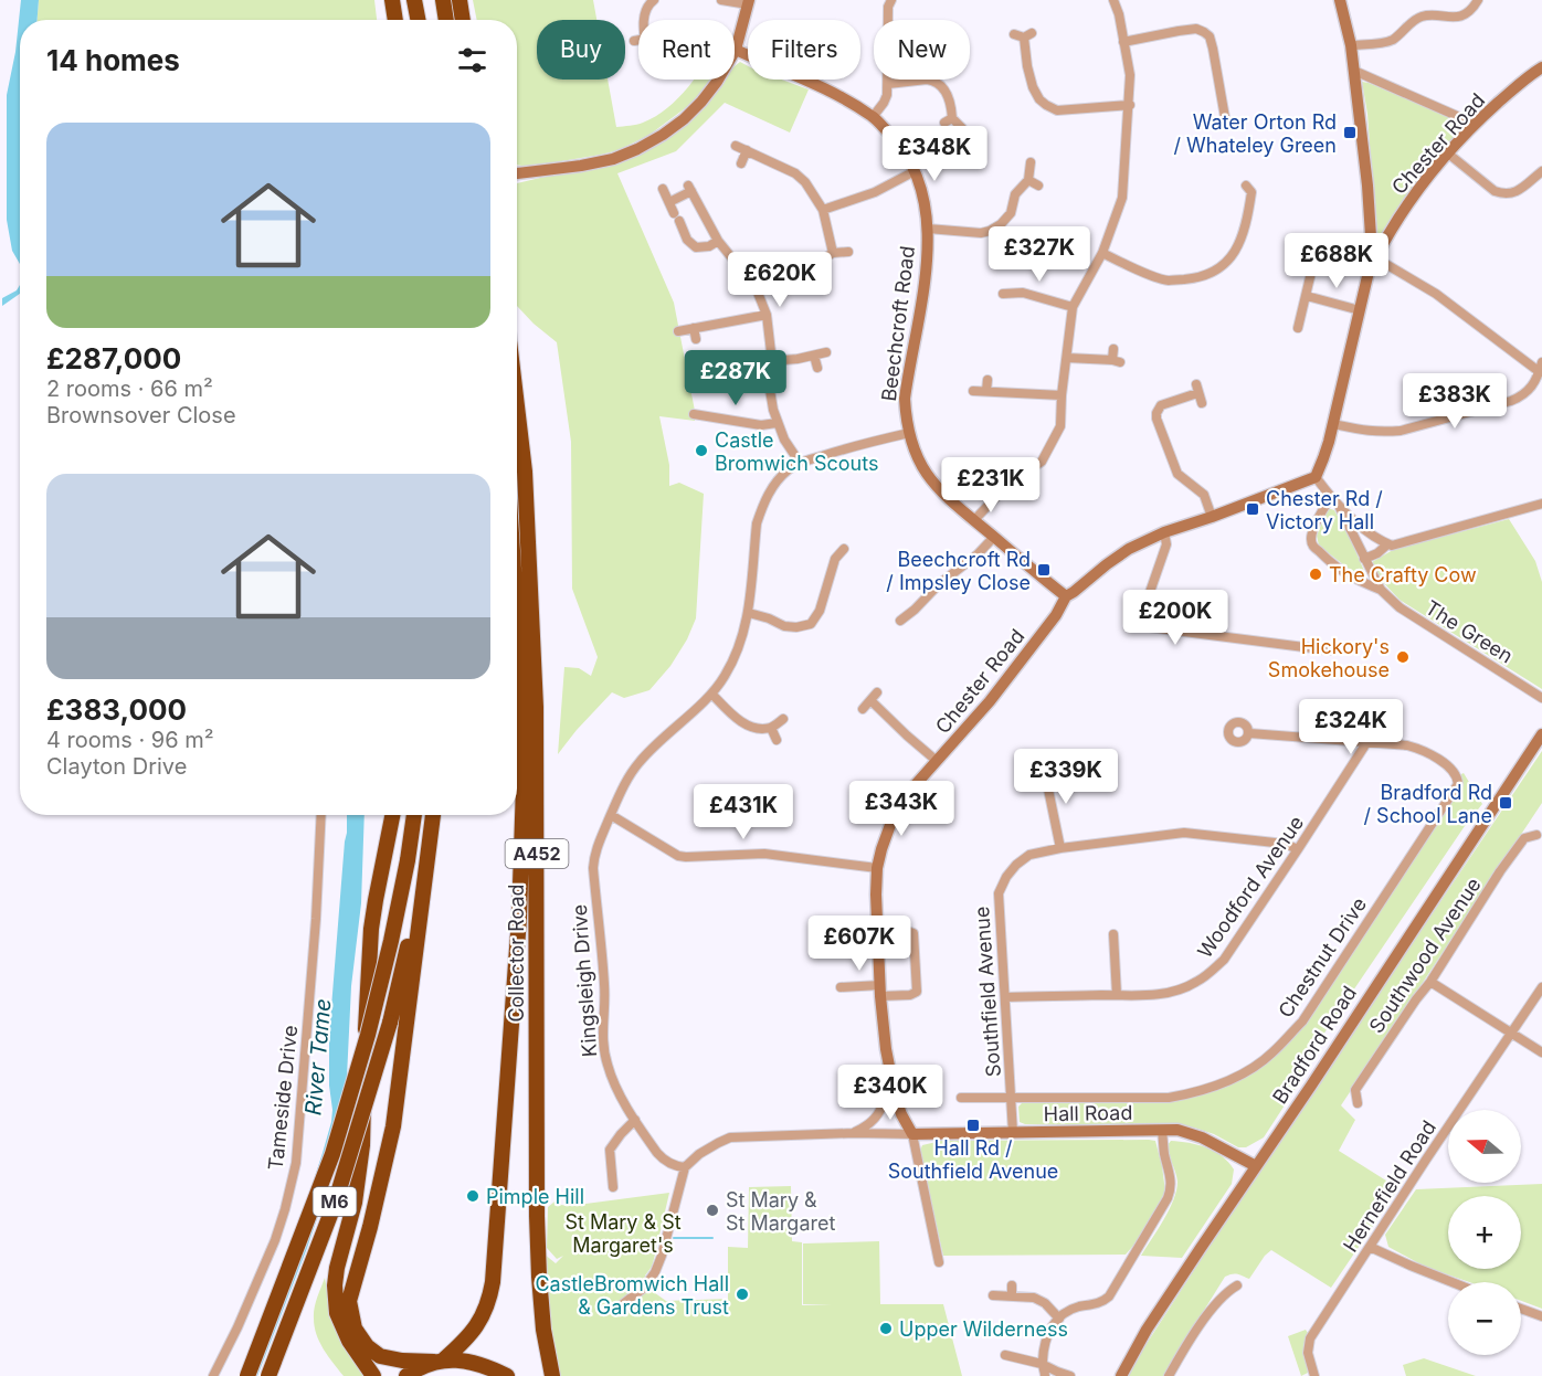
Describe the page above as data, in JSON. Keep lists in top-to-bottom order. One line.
{"streets":{"highway":["A452","Collector Road","M6"],"main road":["Chester Road","Beechcroft Road","Bradford Road","Hall Road"],"street":["The Green","Woodford Avenue","Southwood Avenue","Chestnut Drive","Kingsleigh Drive","Southfield Avenue","Tameside Drive","Hernefield Road"]},"crossings":[["Chester Road","Beechcroft Road"],["Chester Road","Hall Road"],["Beechcroft Road","Kingsleigh Drive"],["Woodford Avenue","Chestnut Drive"],["Woodford Avenue","Southfield Avenue"],["Chestnut Drive","Southfield Avenue"],["Southfield Avenue","Hall Road"],["Bradford Road","Hall Road"]],"water":["River Tame"],"parks":["St Mary & St Margaret's"],"places":{"transit":["Water Orton Rd / Whateley Green","Chester Rd / Victory Hall","Beechcroft Rd / Impsley Close","Bradford Rd / School Lane","Hall Rd / Southfield Avenue"],"other":["Castle Bromwich Scouts","The Crafty Cow","Hickory's Smokehouse","Pimple Hill","St Mary & St Margaret","CastleBromwich Hall & Gardens Trust","Upper Wilderness"]},"north":"left","page":{"chip":["Buy","Rent","Filters","New"],"heading":"14 homes","list":[{"name":"£287,000","note":"2 rooms · 66 m² · Brownsover Close"},{"name":"£383,000","note":"4 rooms · 96 m² · Clayton Drive"}],"price":["£348K","£327K","£688K","£620K","£287K","£383K","£231K","£200K","£324K","£339K","£343K","£431K","£607K","£340K"],"map_buttons":["+","−"]}}
